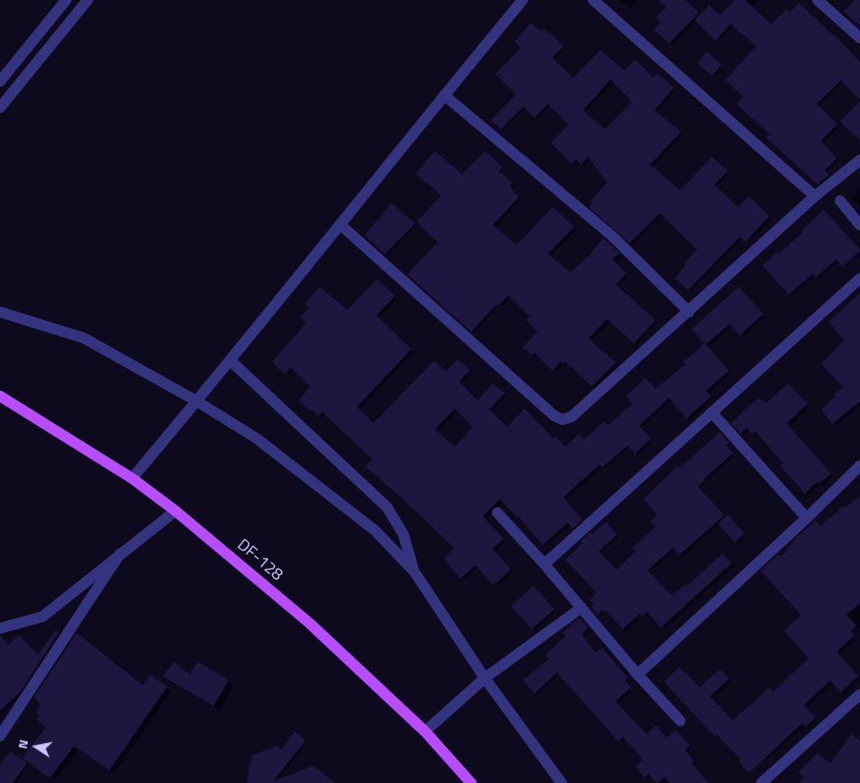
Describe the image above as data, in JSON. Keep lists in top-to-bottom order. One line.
{"streets":{"main road":["DF-128"]},"north":"left"}
